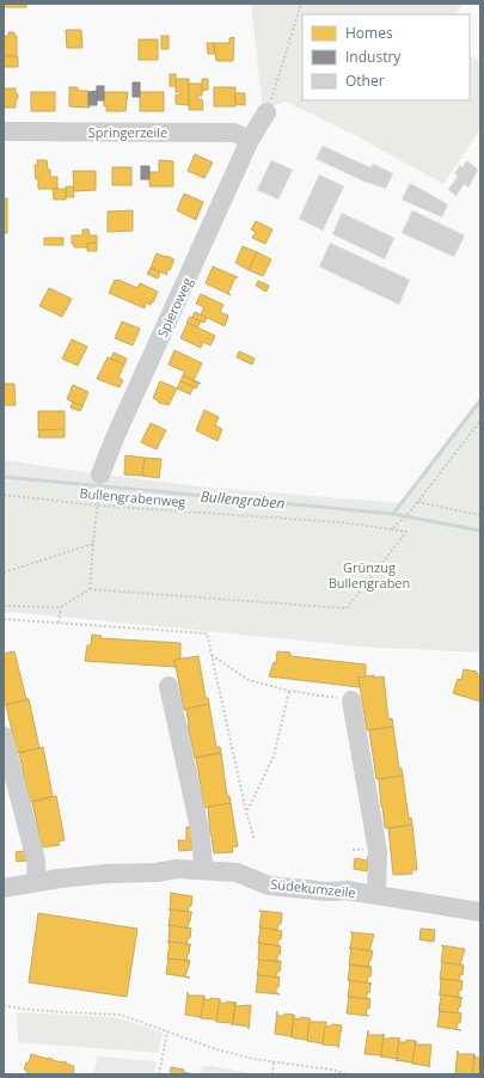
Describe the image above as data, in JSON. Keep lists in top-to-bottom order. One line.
{"streets":{"street":["Springerzeile","Spieroweg","Südekumzeile"],"path":["Bullengrabenweg"]},"crossings":[["Springerzeile","Spieroweg"]],"water":["Bullengraben"],"parks":["Grünzug Bullengraben"],"legend":["Homes","Industry","Other"]}
